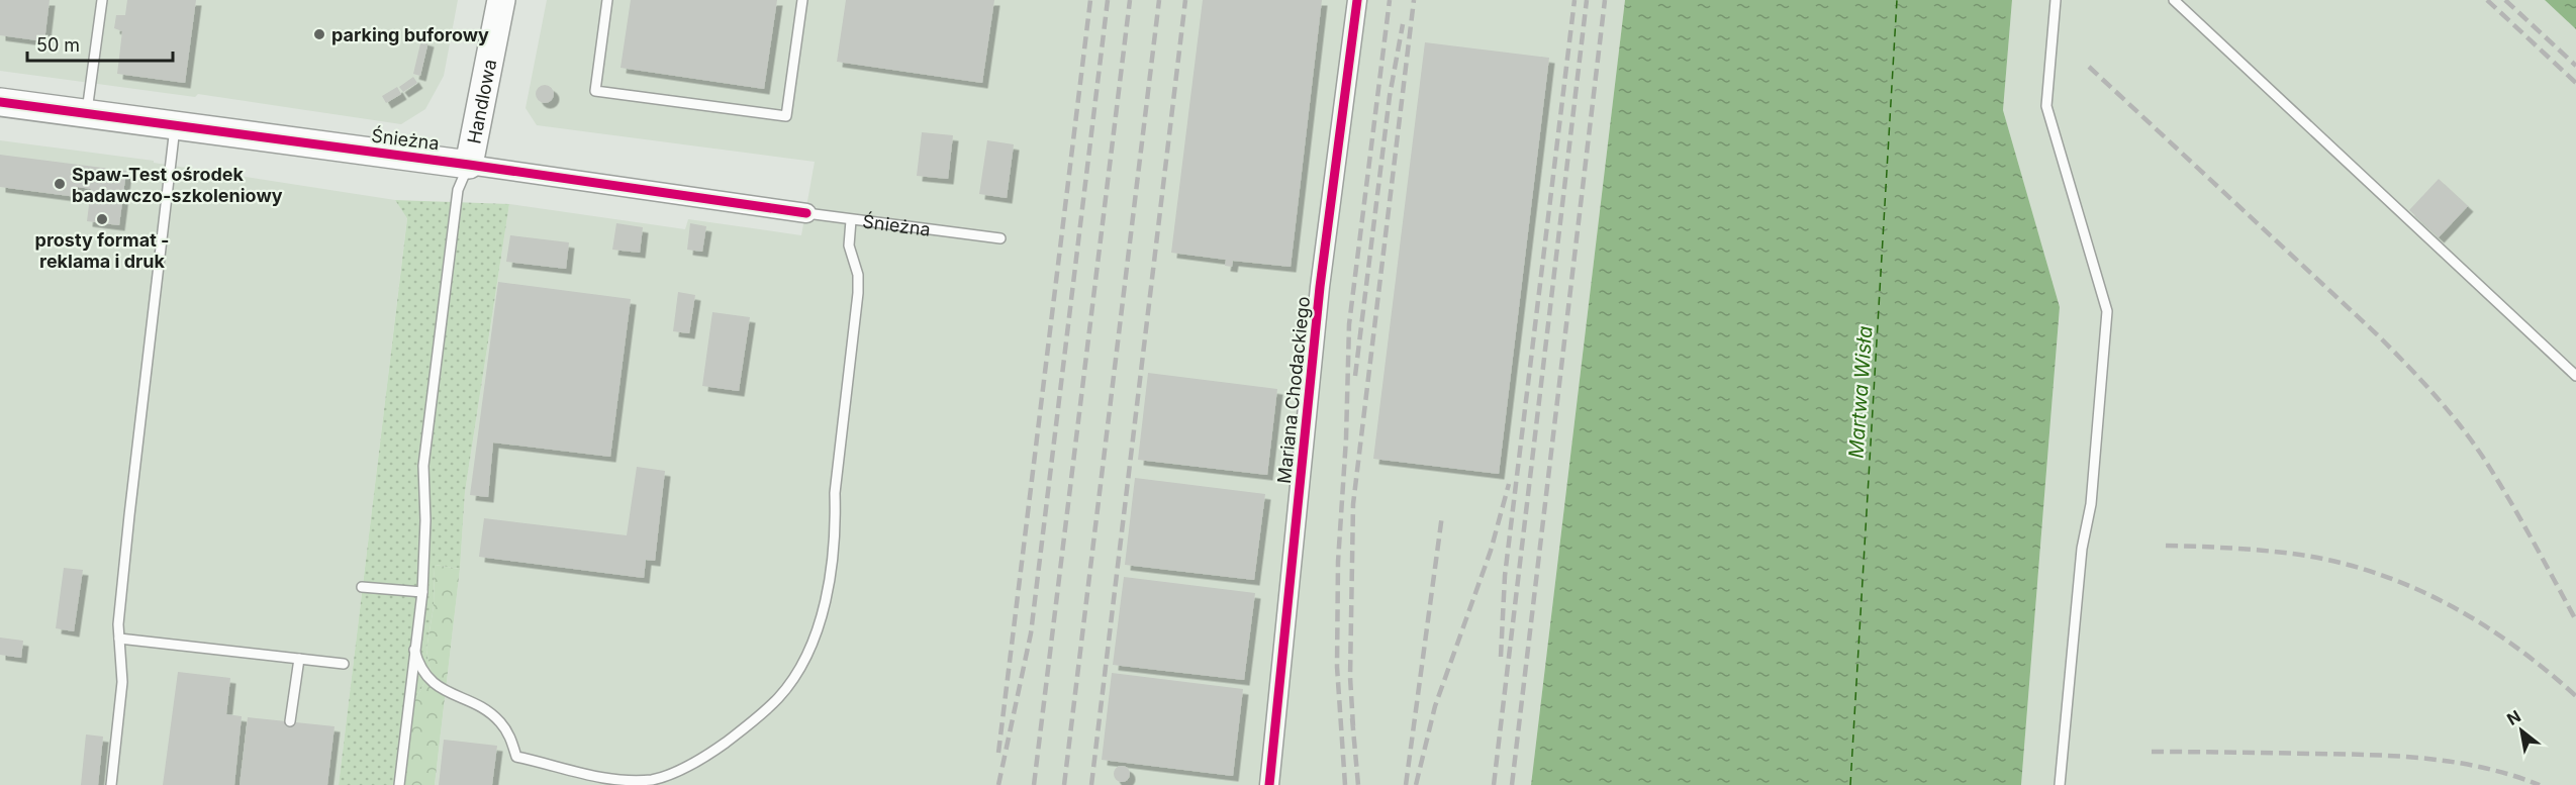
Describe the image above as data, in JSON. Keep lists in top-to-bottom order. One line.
{"streets":{"street":["Handlowa","Śnieżna","Mariana Chodackiego"]},"crossings":[["Handlowa","Śnieżna"]],"water":["Martwa Wisła"],"places":["parking buforowy","Spaw-Test ośrodek badawczo-szkoleniowy","prosty format - reklama i druk"],"scale_bar":"50 m","north":"top left"}
